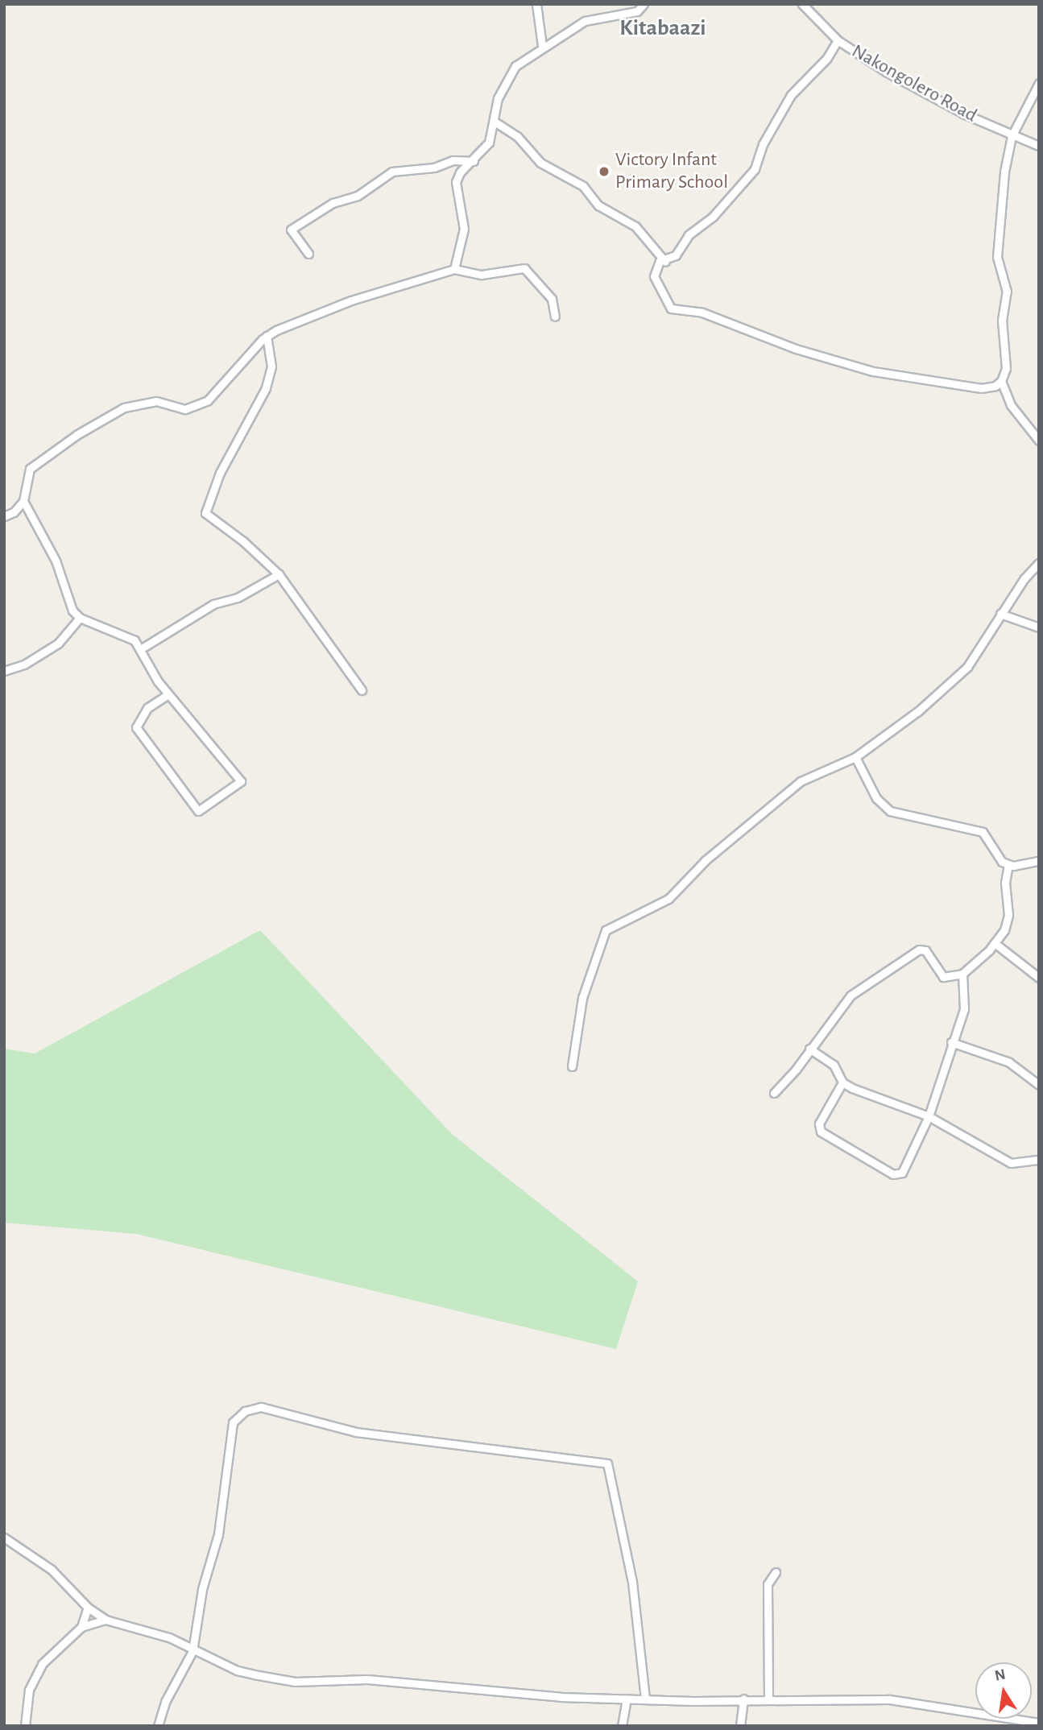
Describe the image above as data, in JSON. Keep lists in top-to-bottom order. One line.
{"streets":{"street":["Nakongolero Road"]},"districts":["Kitabaazi"],"places":["Victory Infant Primary School"],"north":"top"}
